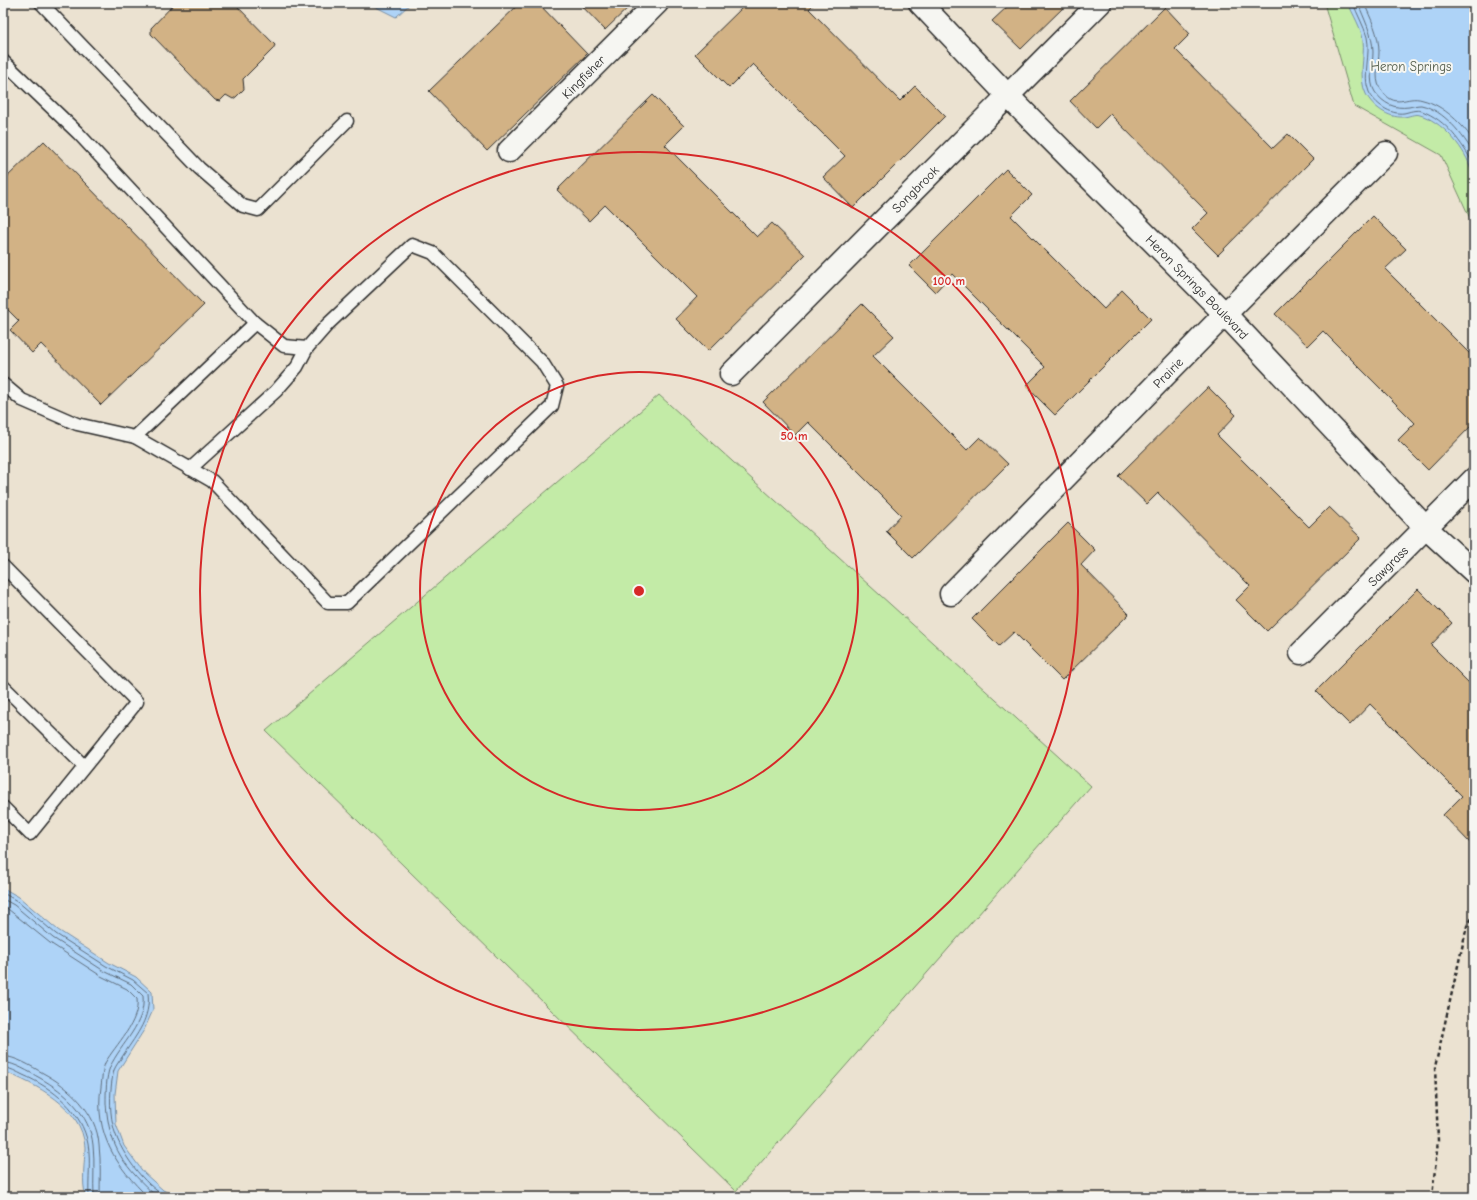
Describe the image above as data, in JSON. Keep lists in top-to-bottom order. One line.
{"streets":{"street":["Kingfisher","Songbrook","Heron Springs Boulevard","Prairie","Sawgrass"]},"crossings":[["Songbrook","Heron Springs Boulevard"],["Heron Springs Boulevard","Prairie"],["Heron Springs Boulevard","Sawgrass"]],"parks":["Heron Springs"],"rings":["100 m","50 m"]}
